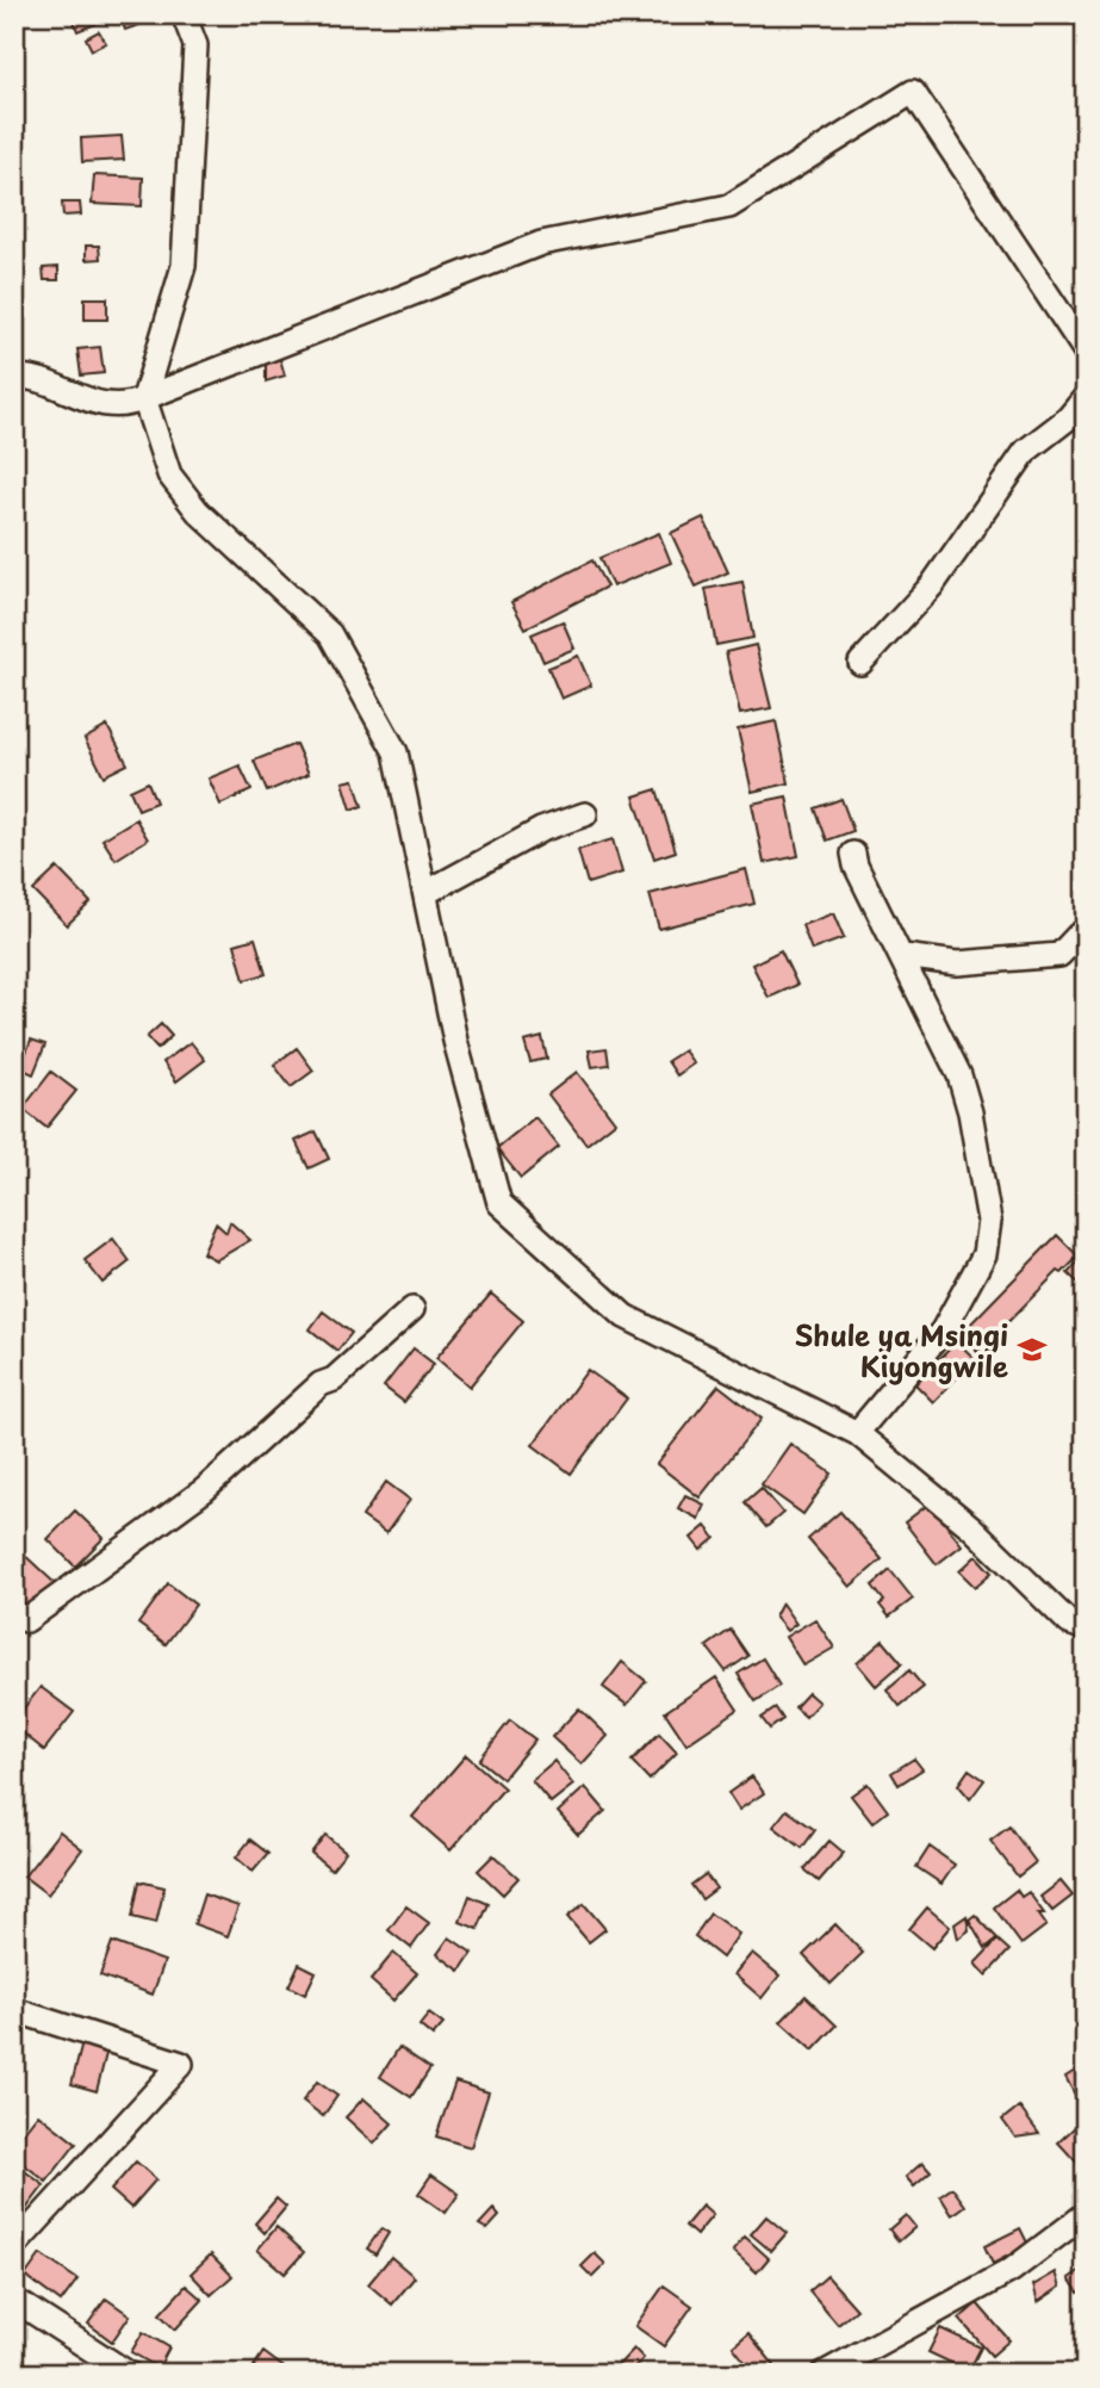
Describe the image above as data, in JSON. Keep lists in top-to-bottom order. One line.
{"places":{"school or university":["Shule ya Msingi Kiyongwile"]}}
